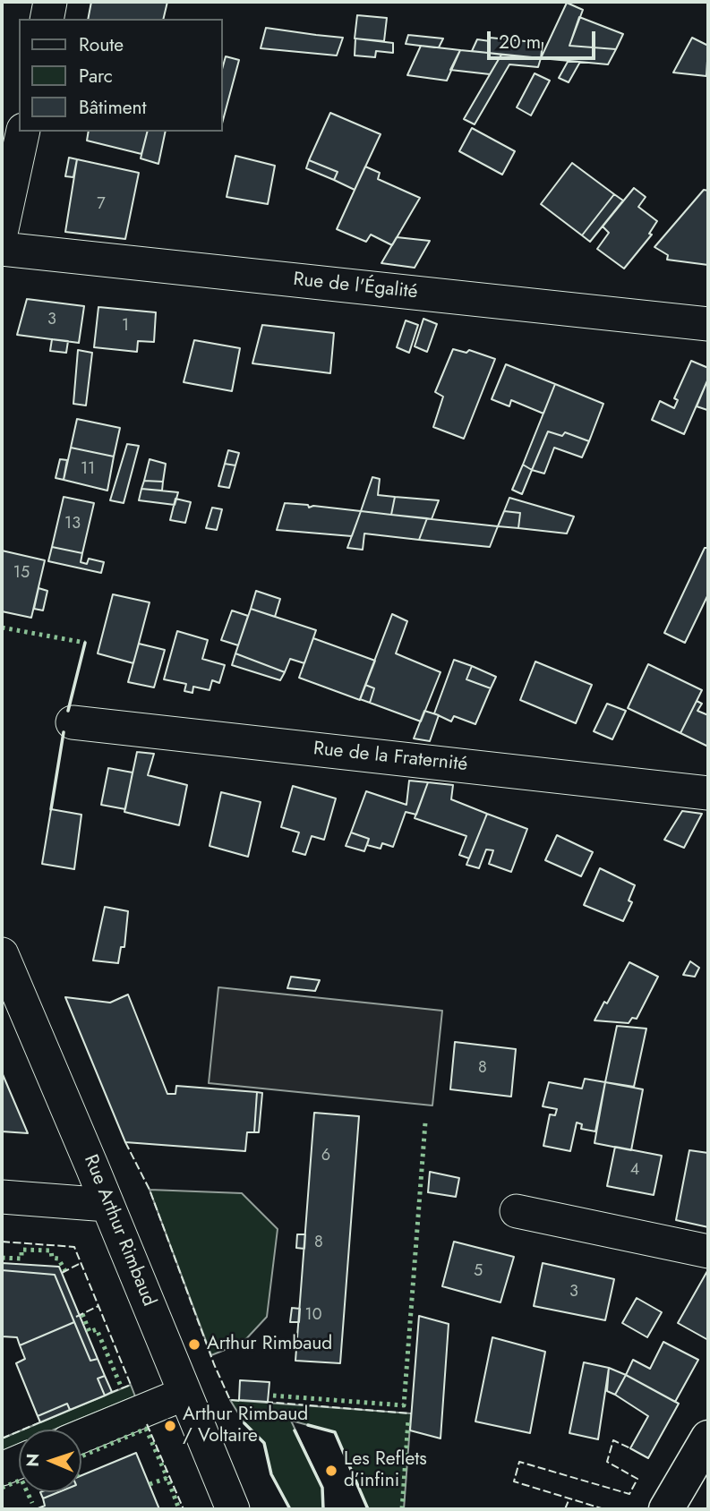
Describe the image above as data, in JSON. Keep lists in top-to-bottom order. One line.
{"streets":{"street":["Rue de l'Égalité","Rue de la Fraternité","Rue Arthur Rimbaud"]},"places":["Arthur Rimbaud","Arthur Rimbaud / Voltaire","Les Reflets d’infini"],"house_numbers":["7","3","1","11","13","15","8","6","4","8","5","3","10"],"legend":["Route","Parc","Bâtiment"],"scale_bar":"20 m","north":"left"}
